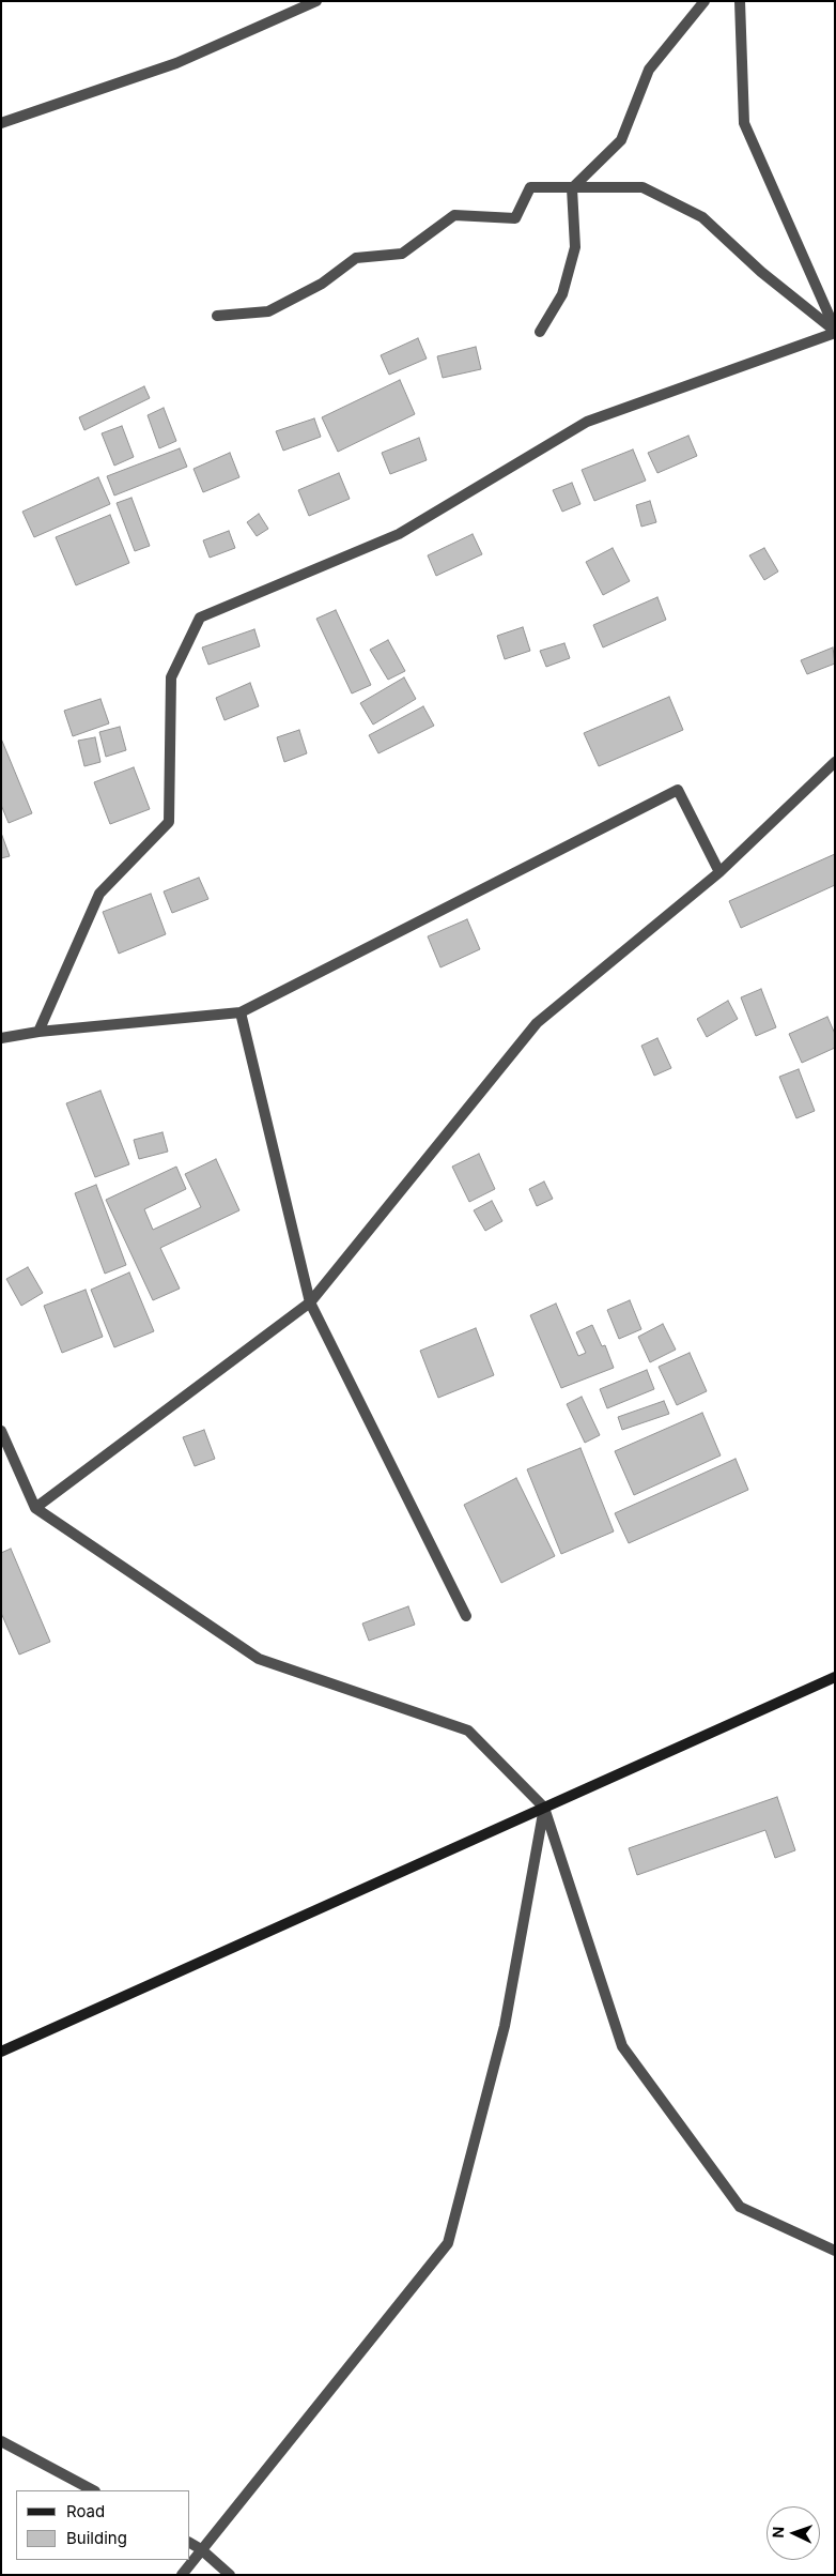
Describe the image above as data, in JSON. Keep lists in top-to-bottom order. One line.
{"legend":["Road","Building"],"north":"left"}
